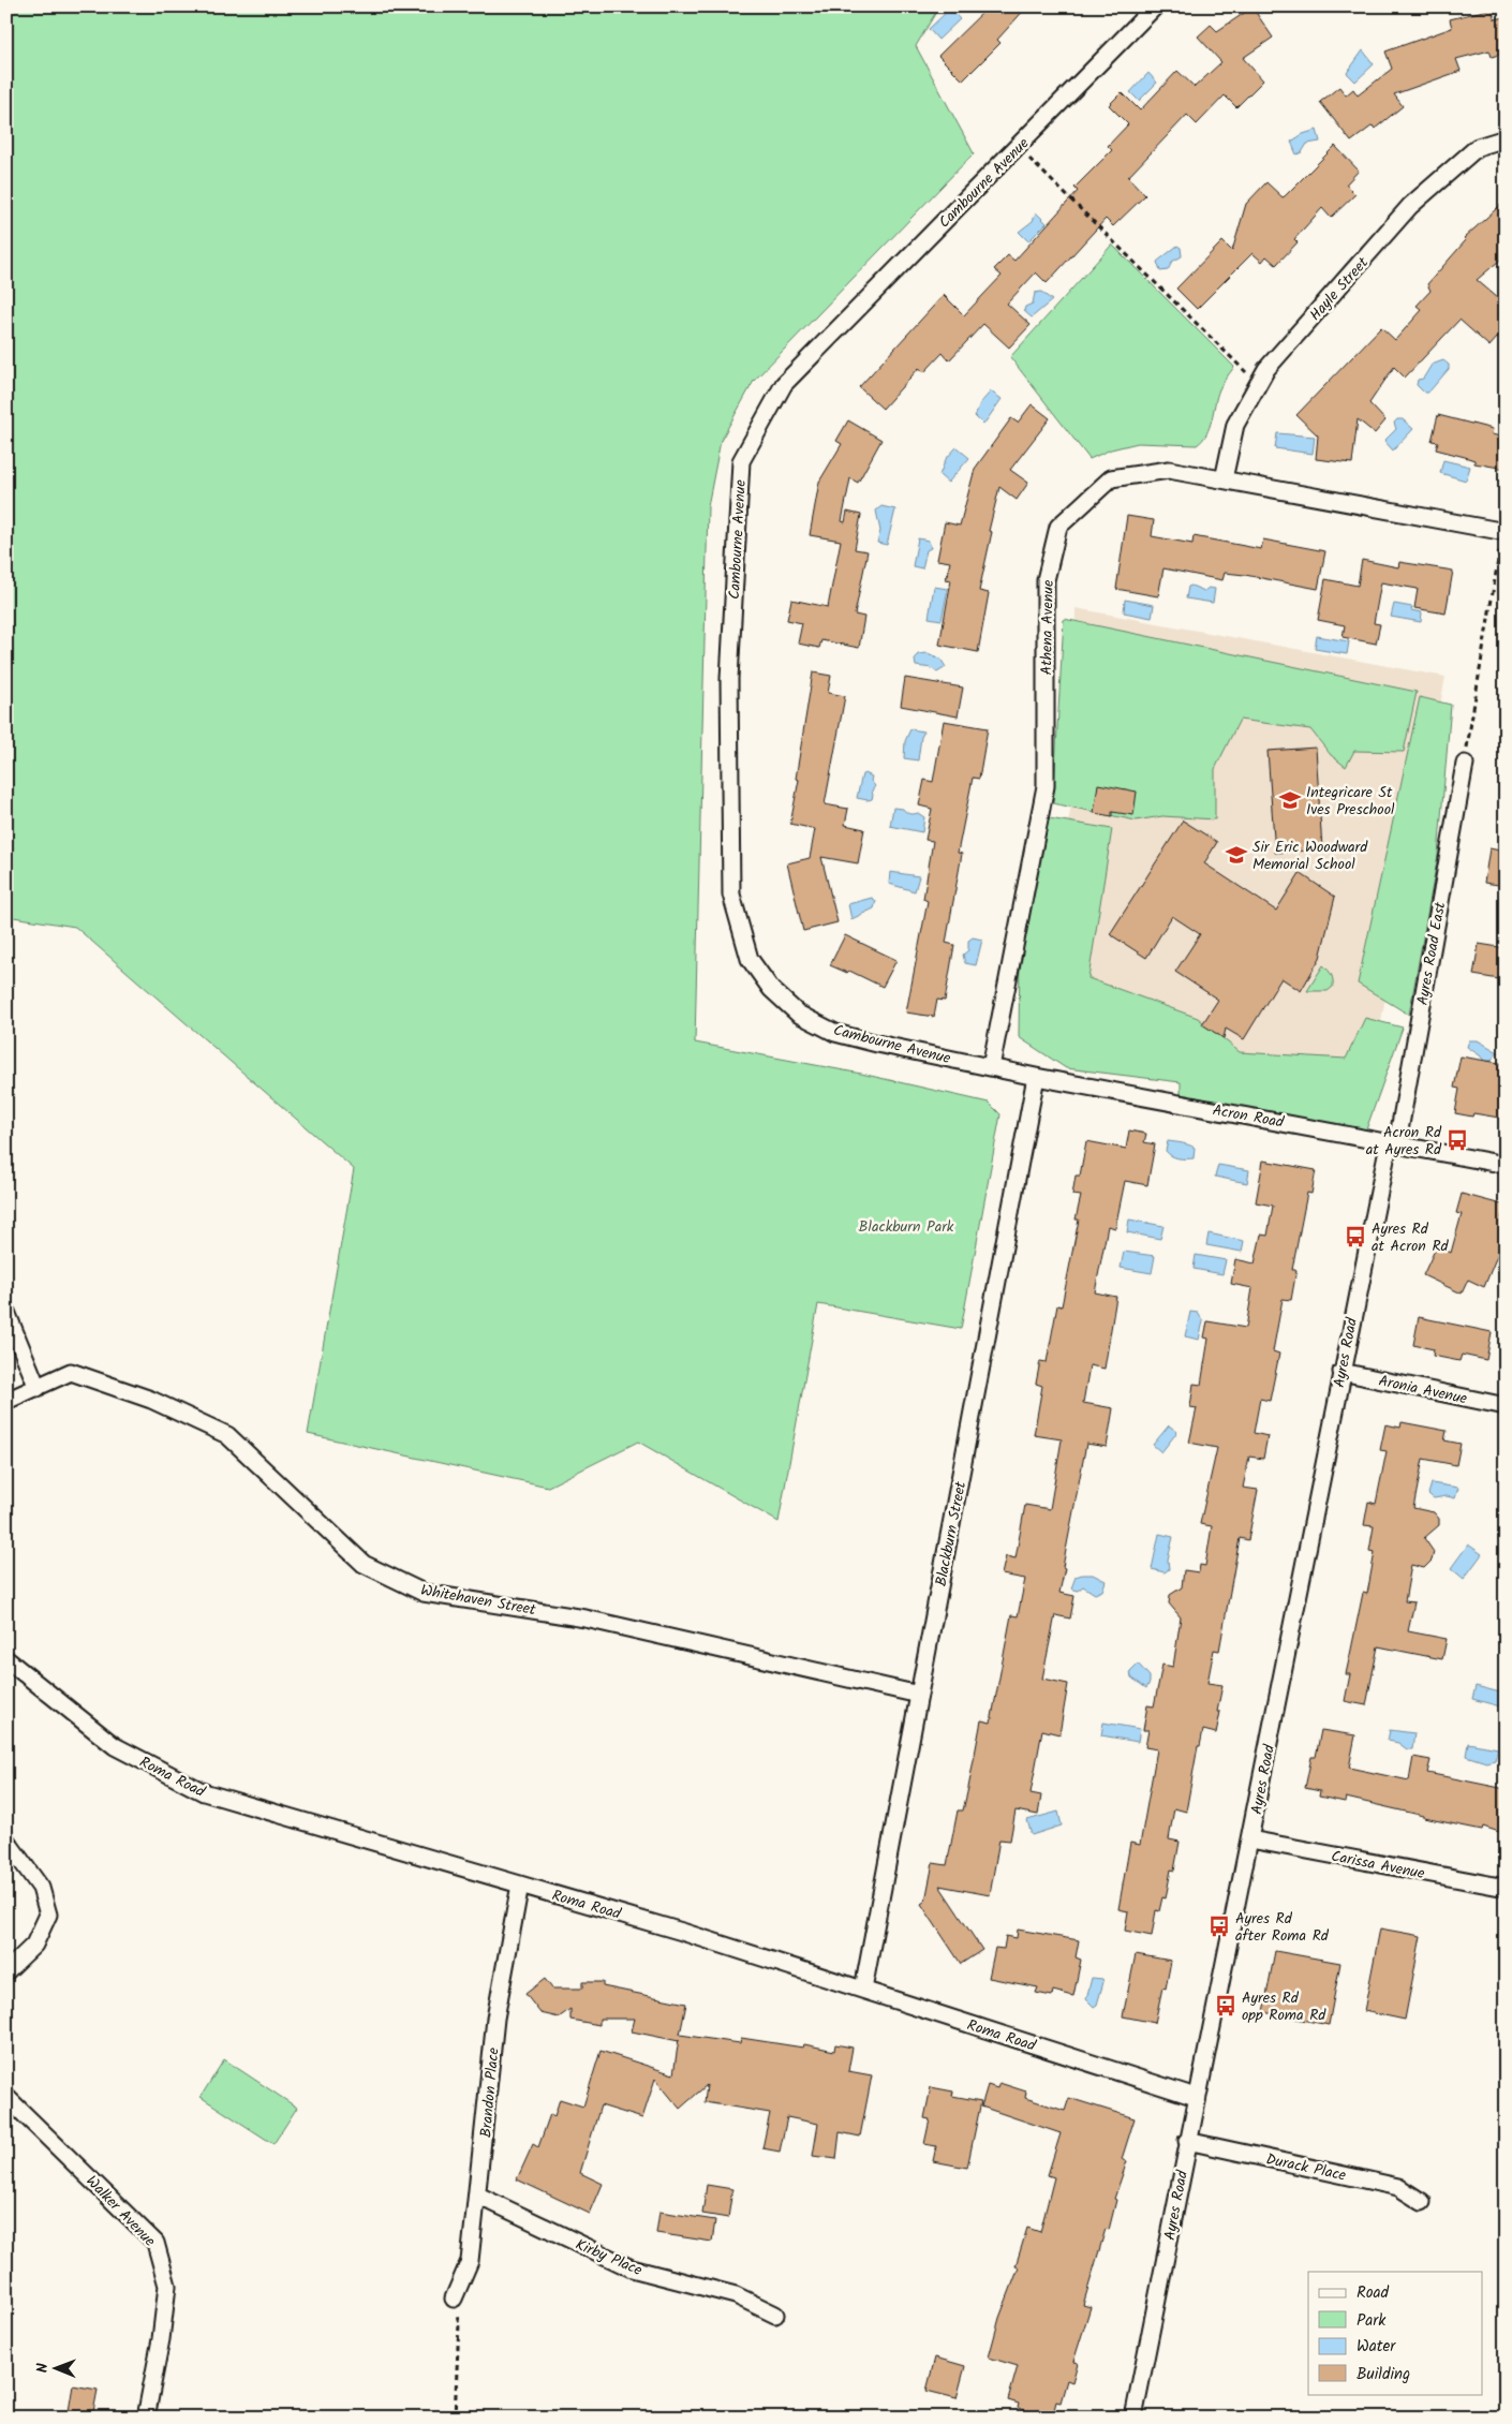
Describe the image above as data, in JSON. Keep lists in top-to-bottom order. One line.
{"streets":{"street":["Cambourne Avenue","Hayle Street","Athena Avenue","Ayres Road East","Acron Road","Ayres Road","Aronia Avenue","Blackburn Street","Whitehaven Street","Roma Road","Carissa Avenue","Brandon Place","Durack Place","Walker Avenue","Kirby Place"]},"crossings":[["Cambourne Avenue","Athena Avenue"],["Cambourne Avenue","Acron Road"],["Hayle Street","Athena Avenue"],["Athena Avenue","Acron Road"],["Ayres Road East","Acron Road"],["Ayres Road East","Ayres Road"],["Acron Road","Ayres Road"],["Acron Road","Blackburn Street"],["Ayres Road","Aronia Avenue"],["Ayres Road","Roma Road"],["Ayres Road","Carissa Avenue"],["Ayres Road","Durack Place"],["Blackburn Street","Whitehaven Street"],["Blackburn Street","Roma Road"],["Roma Road","Brandon Place"],["Brandon Place","Kirby Place"]],"parks":["Blackburn Park"],"places":{"school or university":["Integricare St Ives Preschool","Sir Eric Woodward Memorial School"],"bus stop":["Acron Rd at Ayres Rd","Ayres Rd at Acron Rd","Ayres Rd after Roma Rd","Ayres Rd opp Roma Rd"]},"legend":["Road","Park","Water","Building"],"north":"left"}
